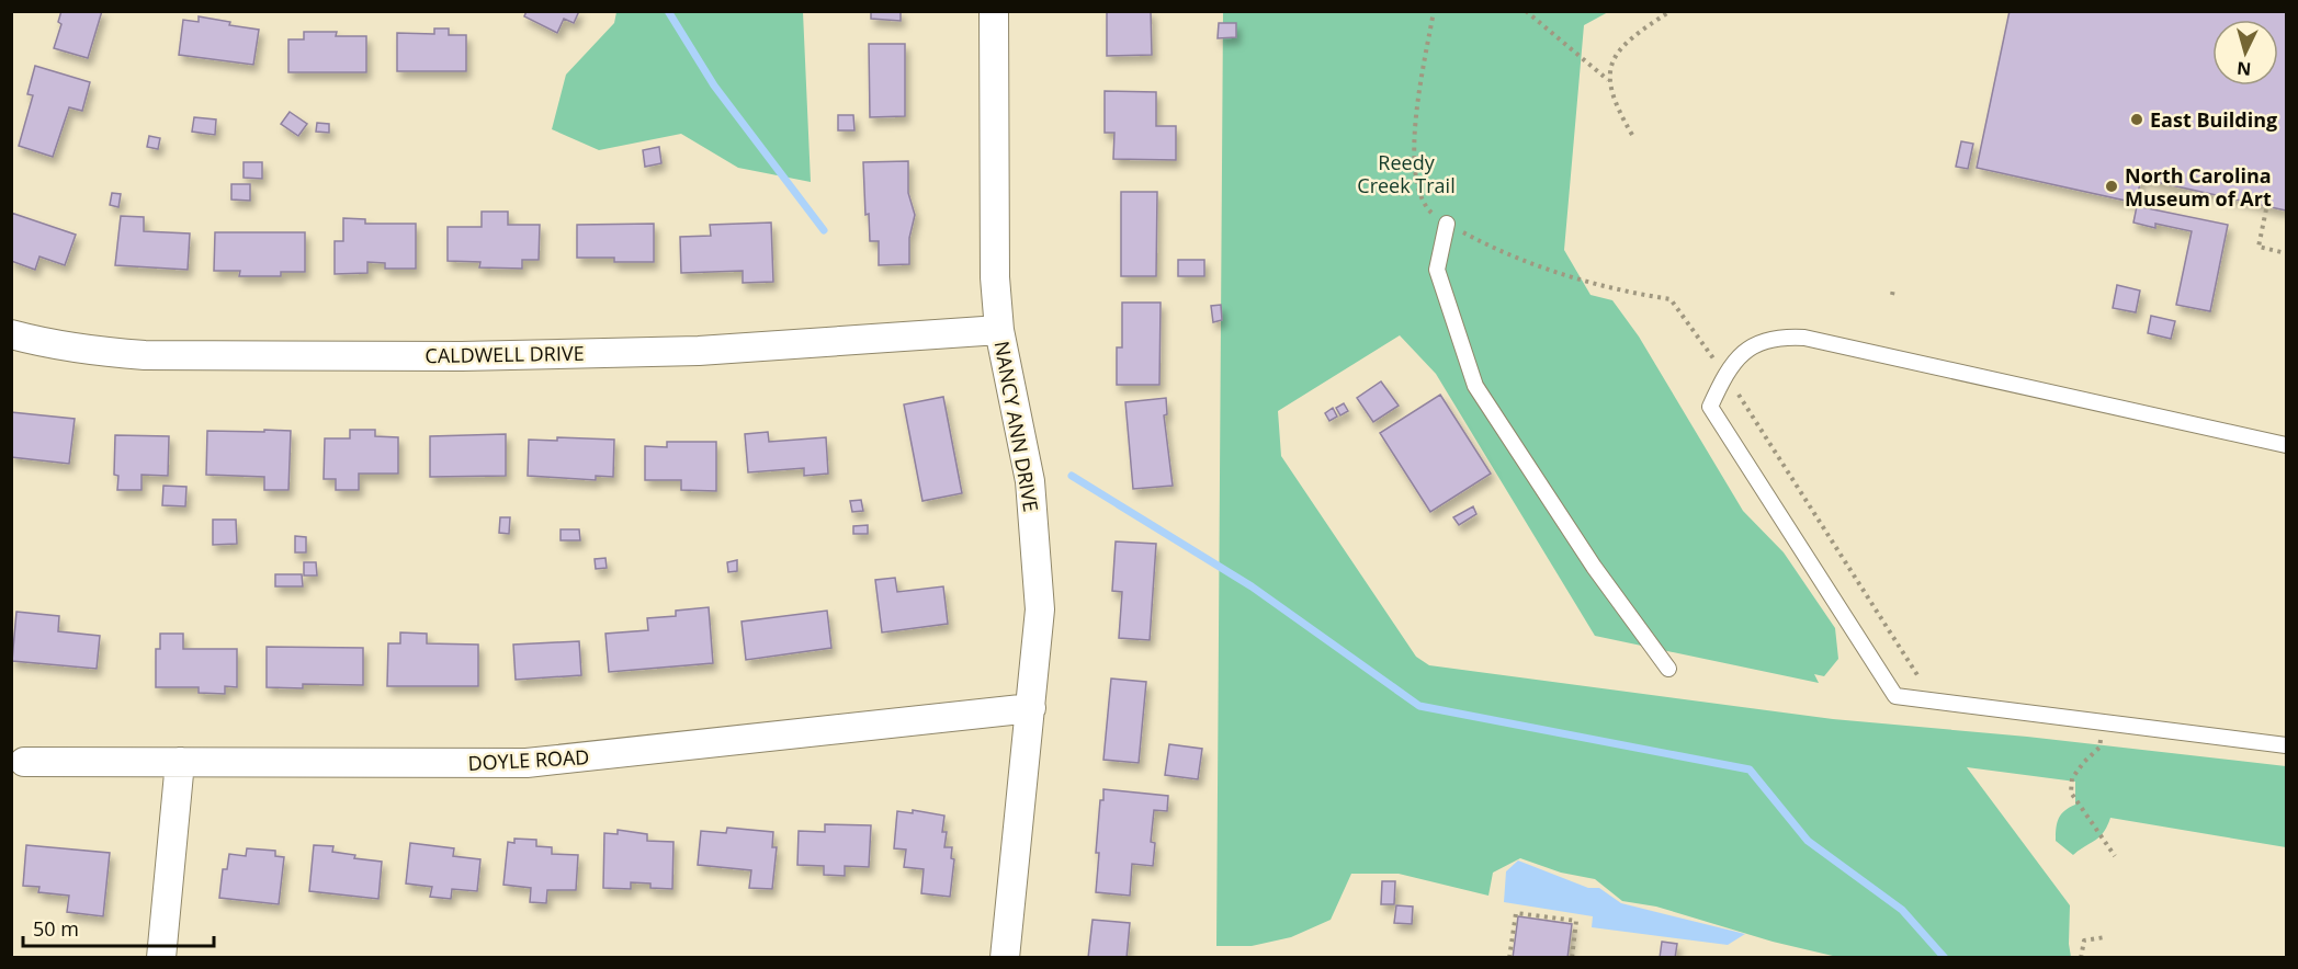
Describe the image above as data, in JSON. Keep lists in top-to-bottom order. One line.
{"streets":{"street":["CALDWELL DRIVE","NANCY ANN DRIVE","DOYLE ROAD"]},"crossings":[["CALDWELL DRIVE","NANCY ANN DRIVE"],["NANCY ANN DRIVE","DOYLE ROAD"]],"parks":["Reedy Creek Trail"],"places":["East Building","North Carolina Museum of Art"],"scale_bar":"50 m","north":"bottom"}
